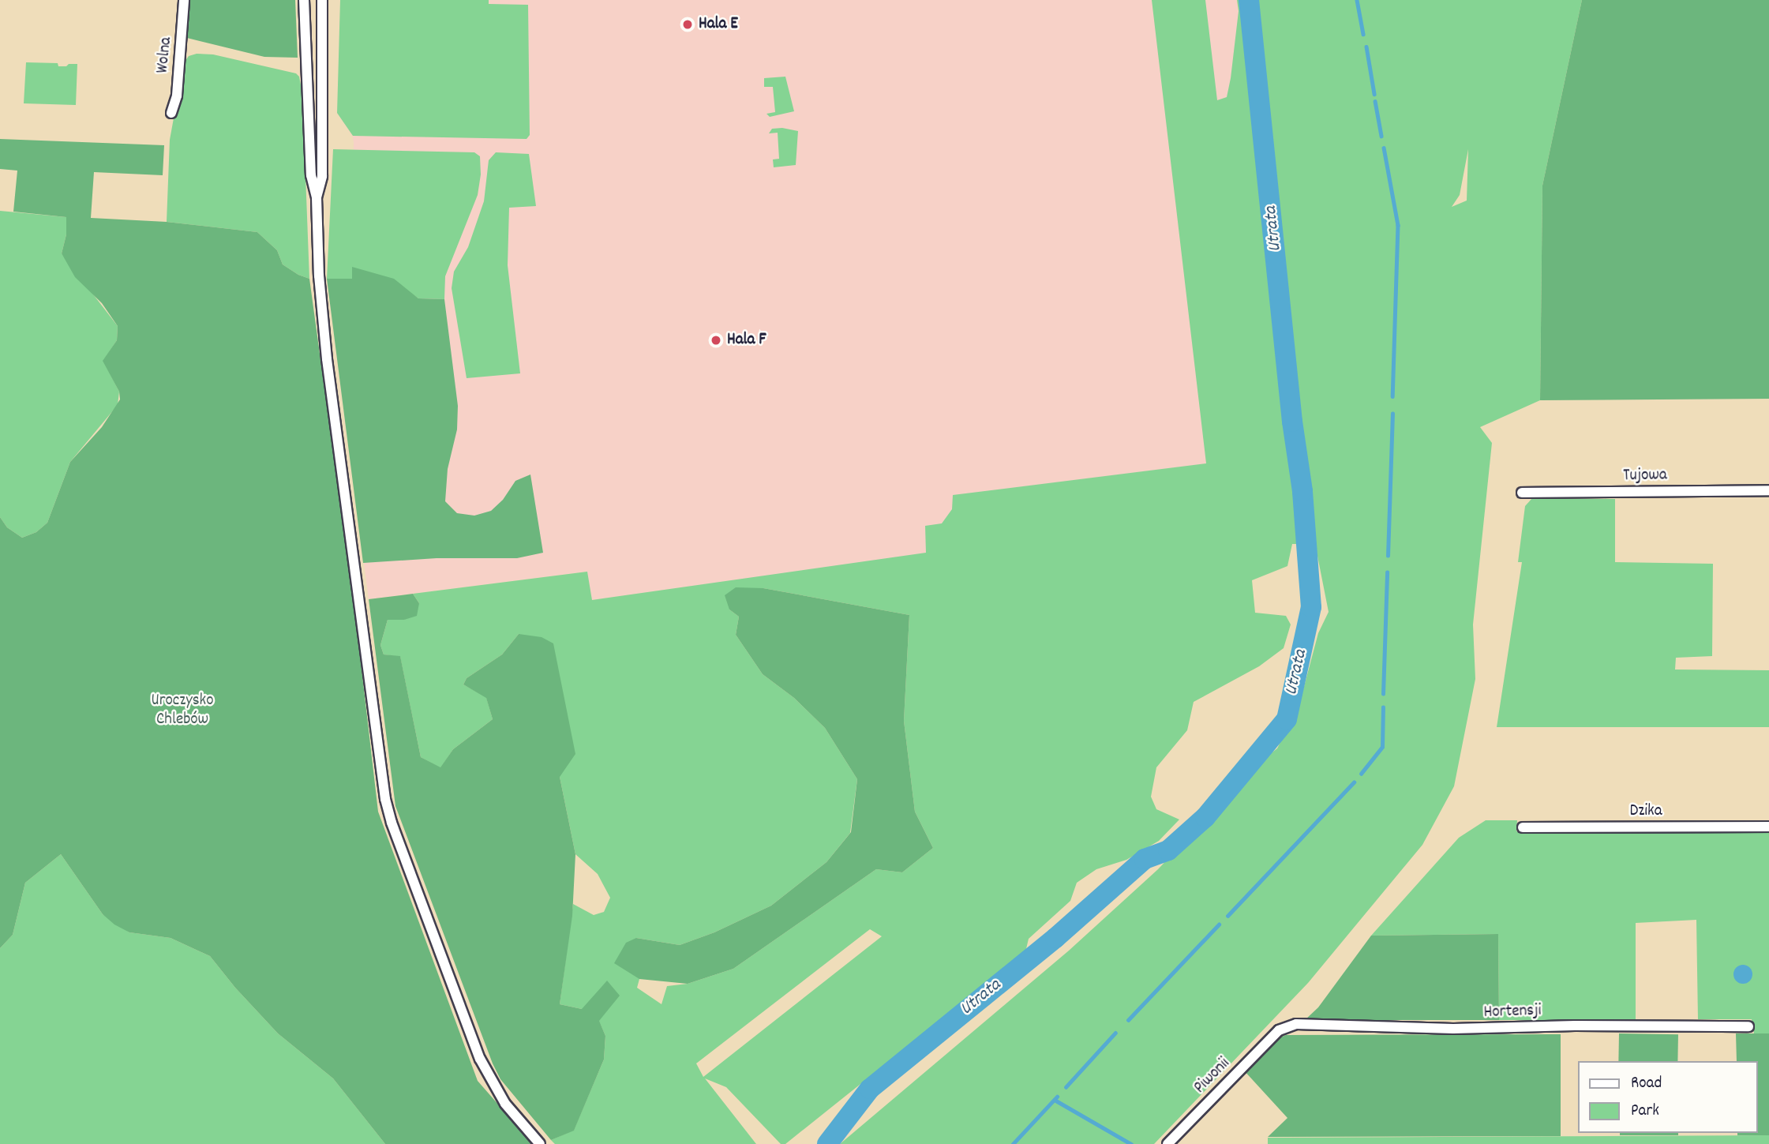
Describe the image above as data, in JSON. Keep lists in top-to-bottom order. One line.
{"streets":{"street":["Wolna","Tujowa","Dzika","Hortensji","Piwonii"]},"crossings":[["Hortensji","Piwonii"]],"water":["Utrata"],"parks":["Uroczysko Chlebów"],"places":["Hala E","Hala F"],"legend":["Road","Park"]}
